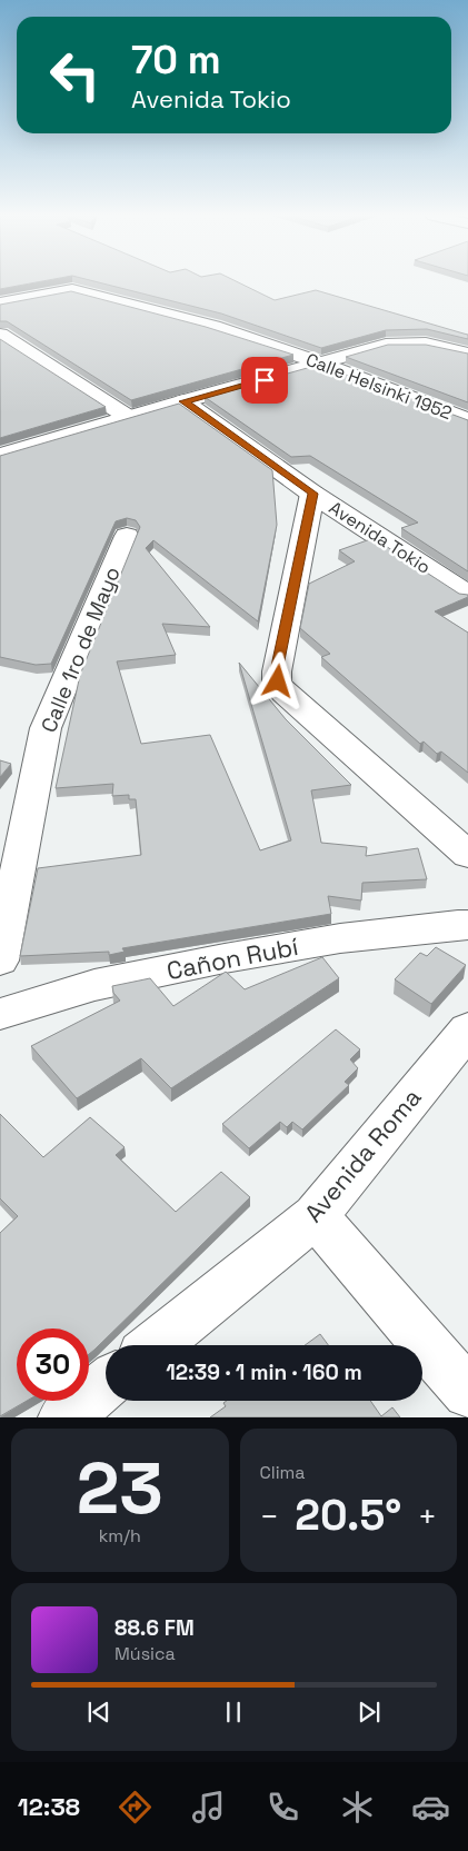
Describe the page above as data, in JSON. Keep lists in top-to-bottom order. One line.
{"streets":{"street":["Calle Helsinki 1952","Avenida Tokio","Calle 1ro de Mayo","Cañon Rubí","Avenida Roma"]},"page":{"turn":["70 m","Avenida Tokio"],"limit":"30","trip":"12:39 · 1 min · 160 m","tile":[["23","km/h"],"Clima"],"heat":["−","20.5°","+"],"song":["88.6 FM","Música"],"tabs":"12:38"}}
